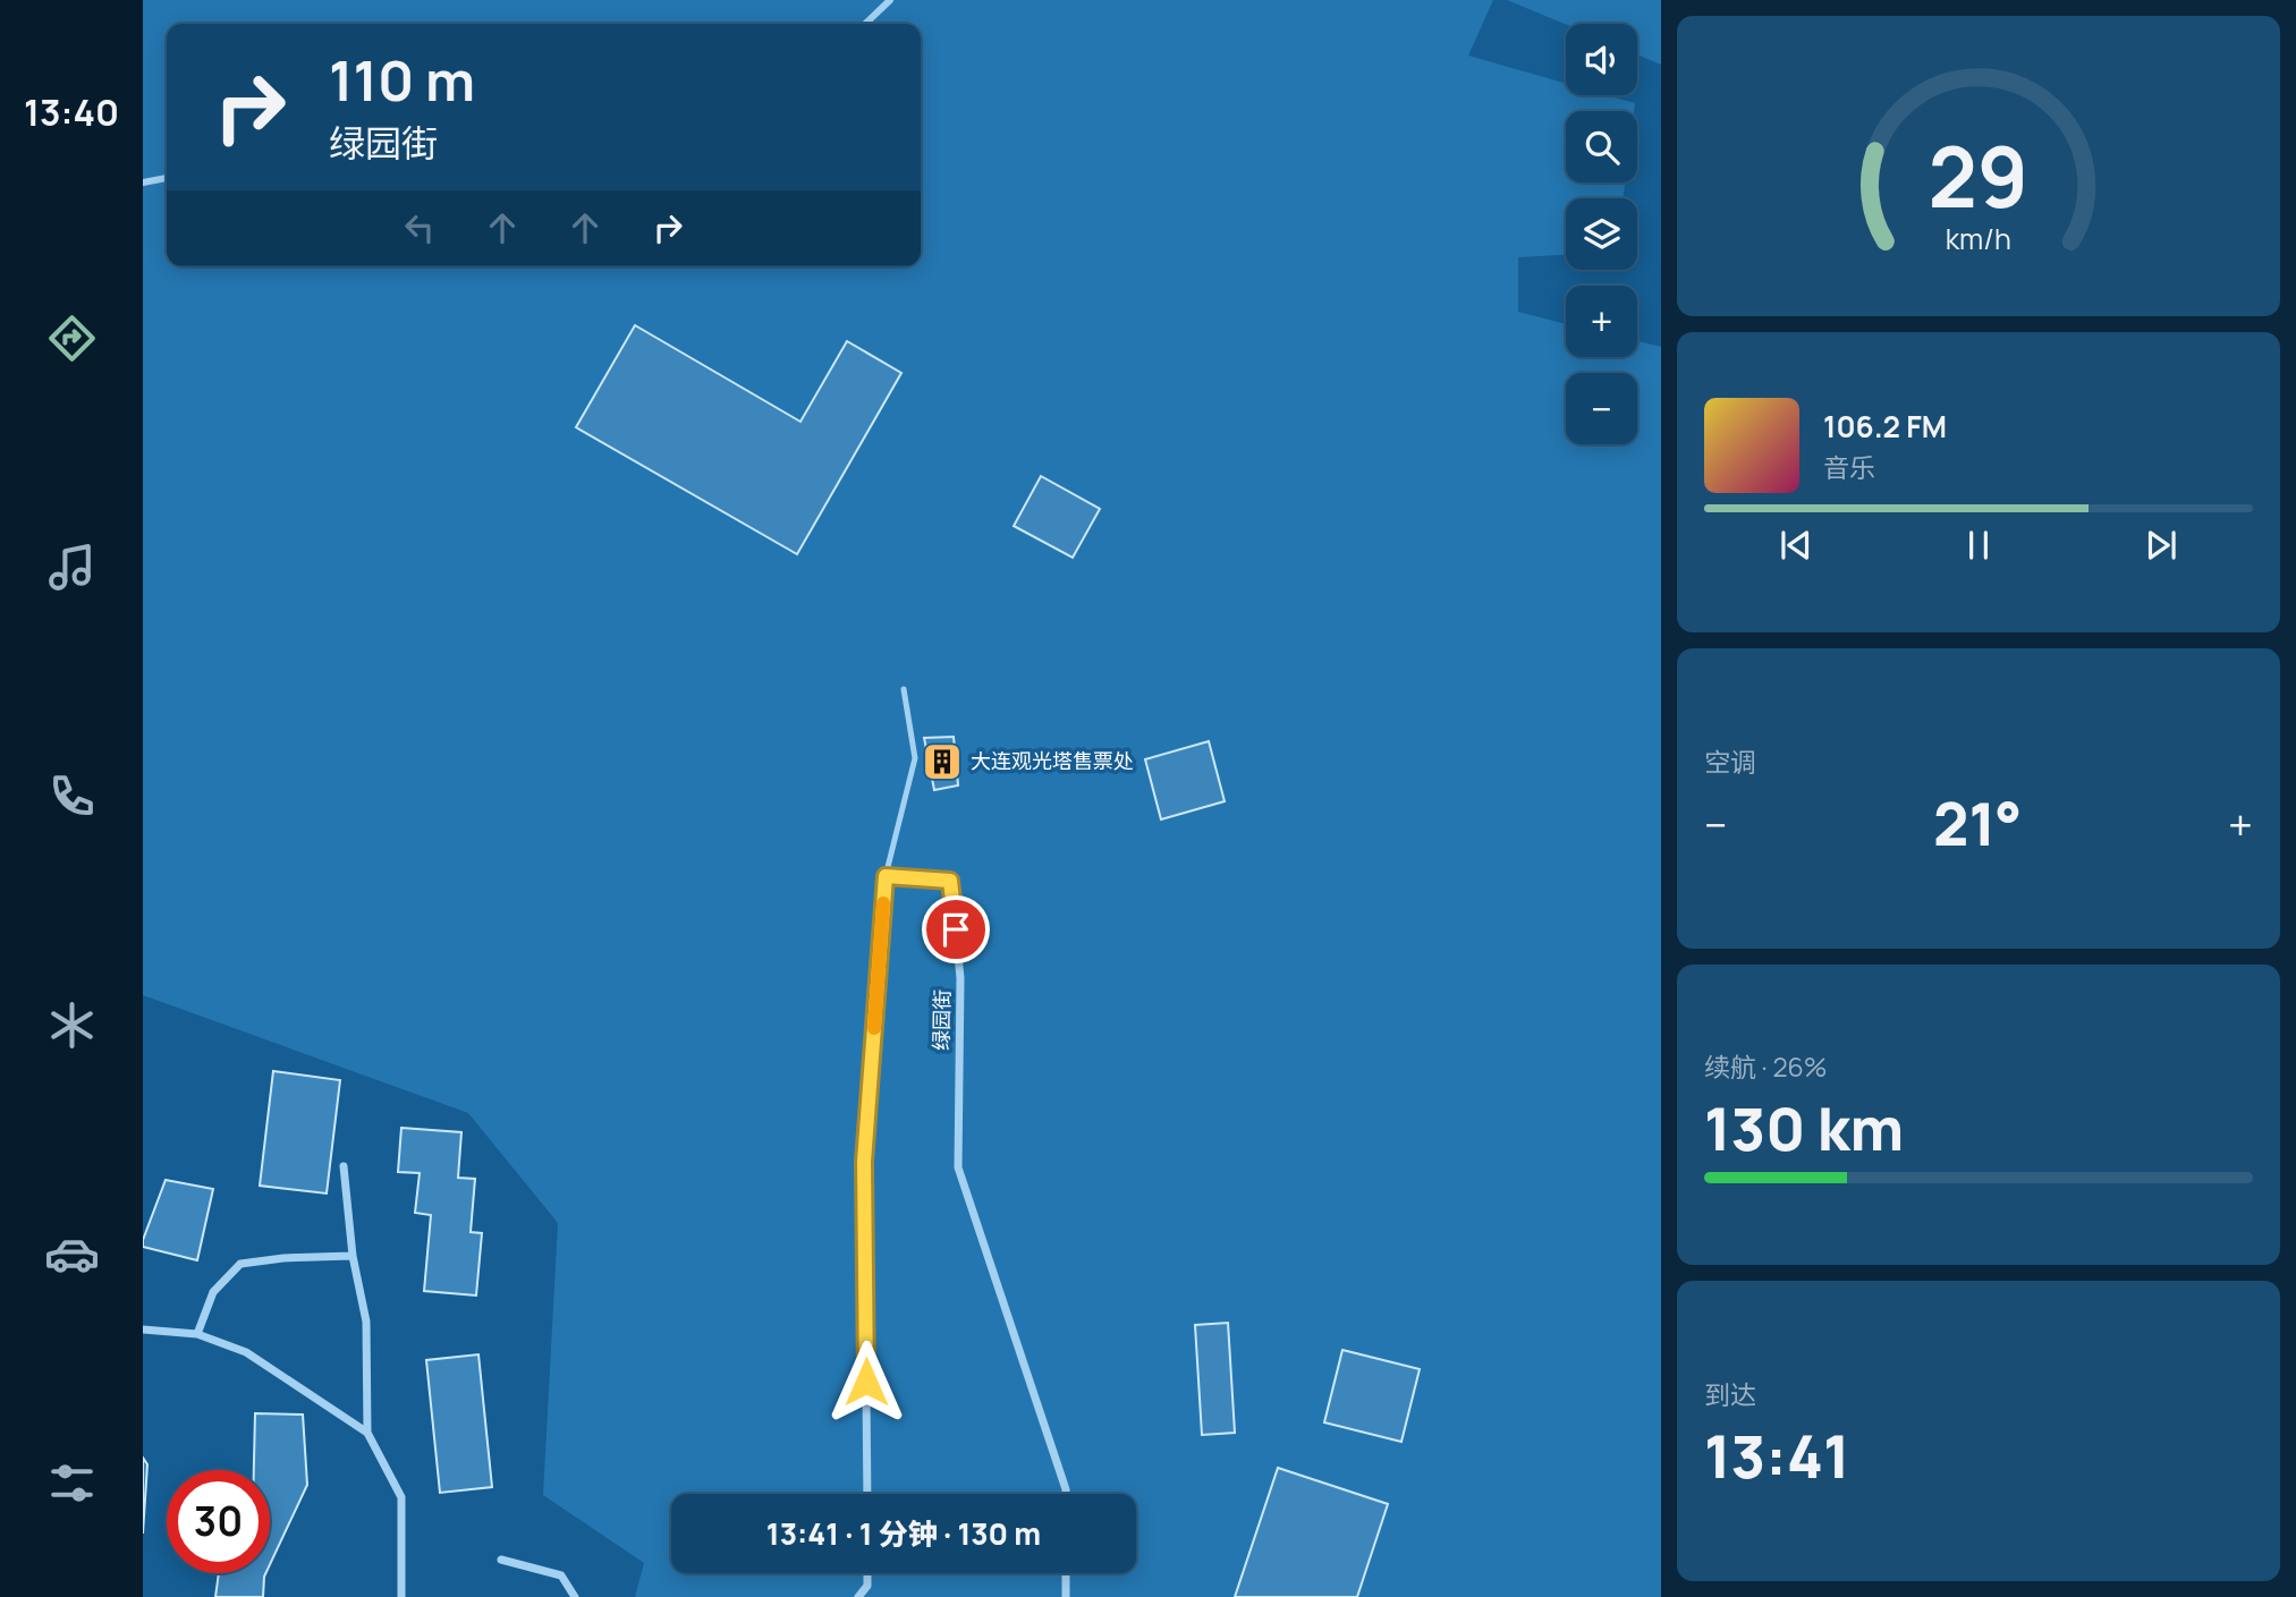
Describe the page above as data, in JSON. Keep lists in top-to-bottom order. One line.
{"streets":{"street":["绿园街"]},"places":{"building":["大连观光塔售票处"]},"page":{"tabs":"13:40","map_buttons":["+","−"],"turn":["110 m","绿园街"],"song":["106.2 FM","音乐"],"tile":["空调",["续航 · 26%","130 km"],["到达","13:41"]],"heat":["−","21°","+"],"limit":"30","trip":"13:41 · 1 分钟 · 130 m","gauge":["29","km/h"]}}
